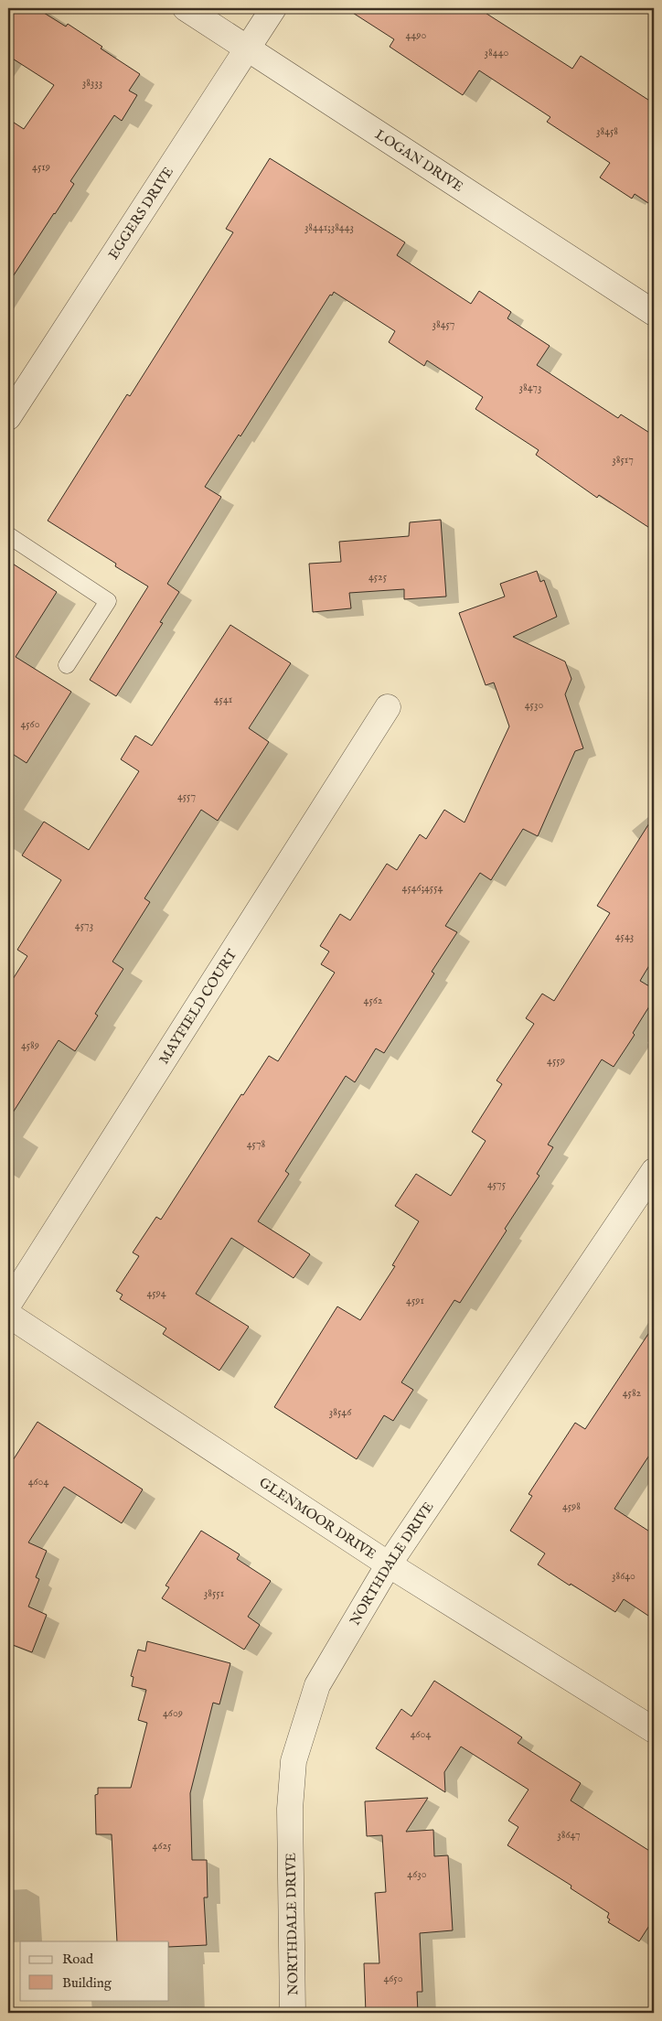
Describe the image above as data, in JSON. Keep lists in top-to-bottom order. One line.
{"streets":{"street":["LOGAN DRIVE","EGGERS DRIVE","MAYFIELD COURT","GLENMOOR DRIVE","NORTHDALE DRIVE"]},"crossings":[["LOGAN DRIVE","EGGERS DRIVE"],["GLENMOOR DRIVE","NORTHDALE DRIVE"]],"house_numbers":["4490","38440","38333","38458","4519","38441;38443","38457","38473","38517","4525","4541","4530","4560","4557","4546;4554","4573","4543","4562","4589","4559","4578","4575","4594","4591","4582","38546","4604","4598","38640","38551","4609","4604","38647","4625","4630","4650"],"legend":["Road","Building"]}
